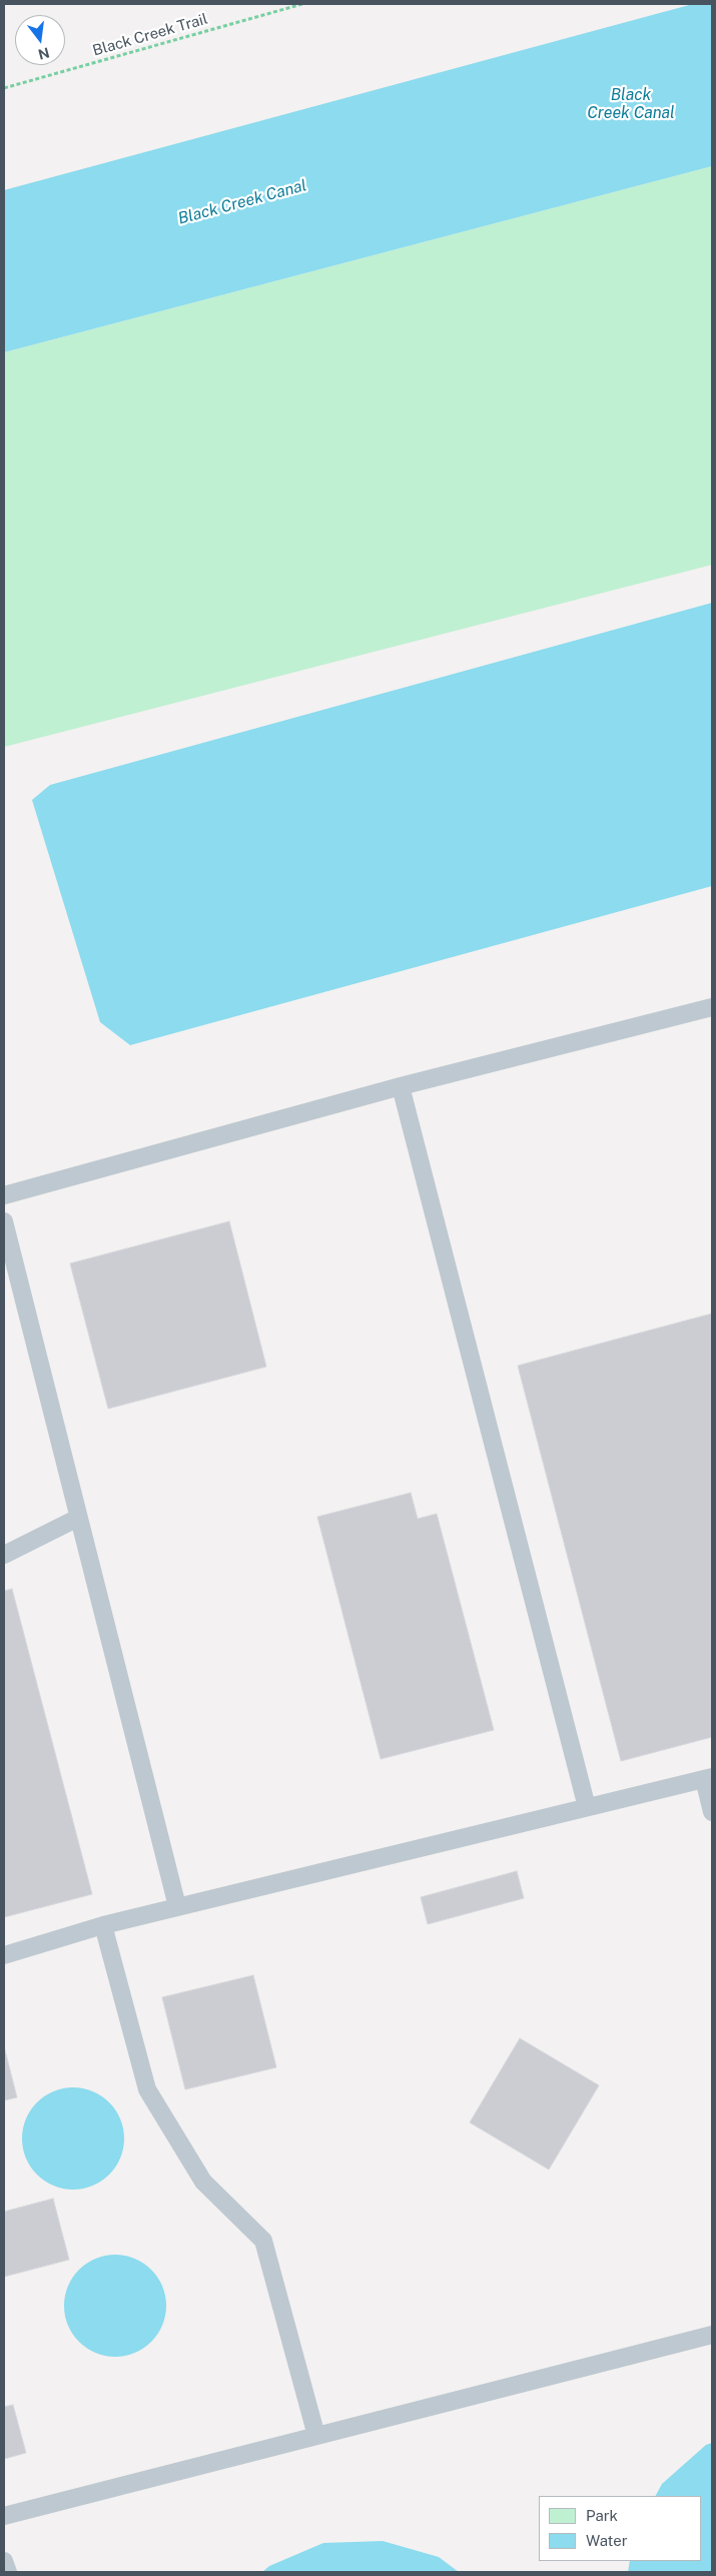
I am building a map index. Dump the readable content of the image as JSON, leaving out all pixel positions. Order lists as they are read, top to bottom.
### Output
{
  "streets": {
    "path": ["Black Creek Trail"]
  },
  "water": ["Black Creek Canal"],
  "legend": ["Park", "Water"],
  "north": "bottom"
}
